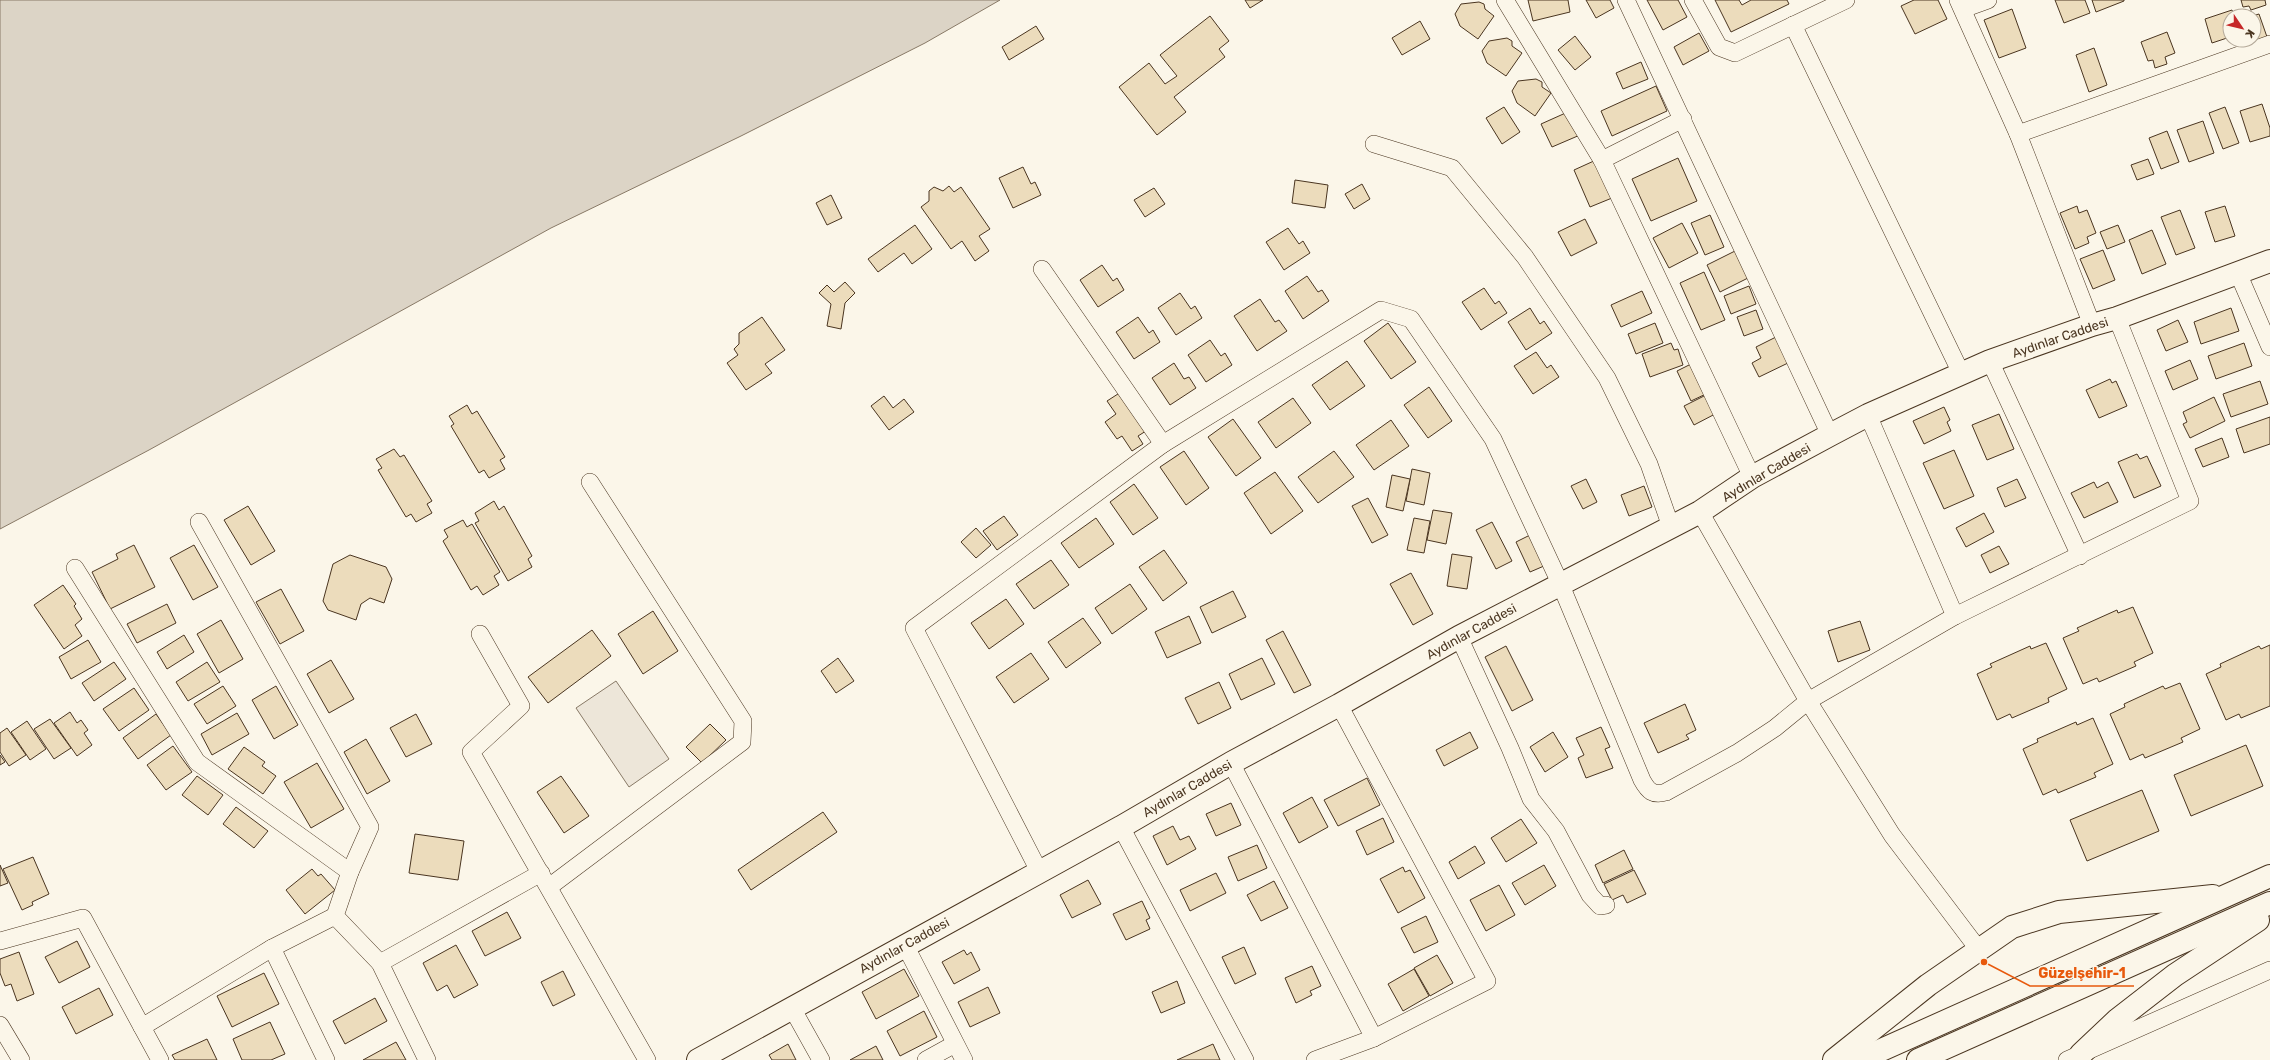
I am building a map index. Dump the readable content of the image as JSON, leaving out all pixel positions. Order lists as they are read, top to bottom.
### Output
{
  "streets": {
    "main road": ["Aydınlar Caddesi"]
  },
  "places": ["Güzelşehir-1"],
  "north": "bottom right"
}
